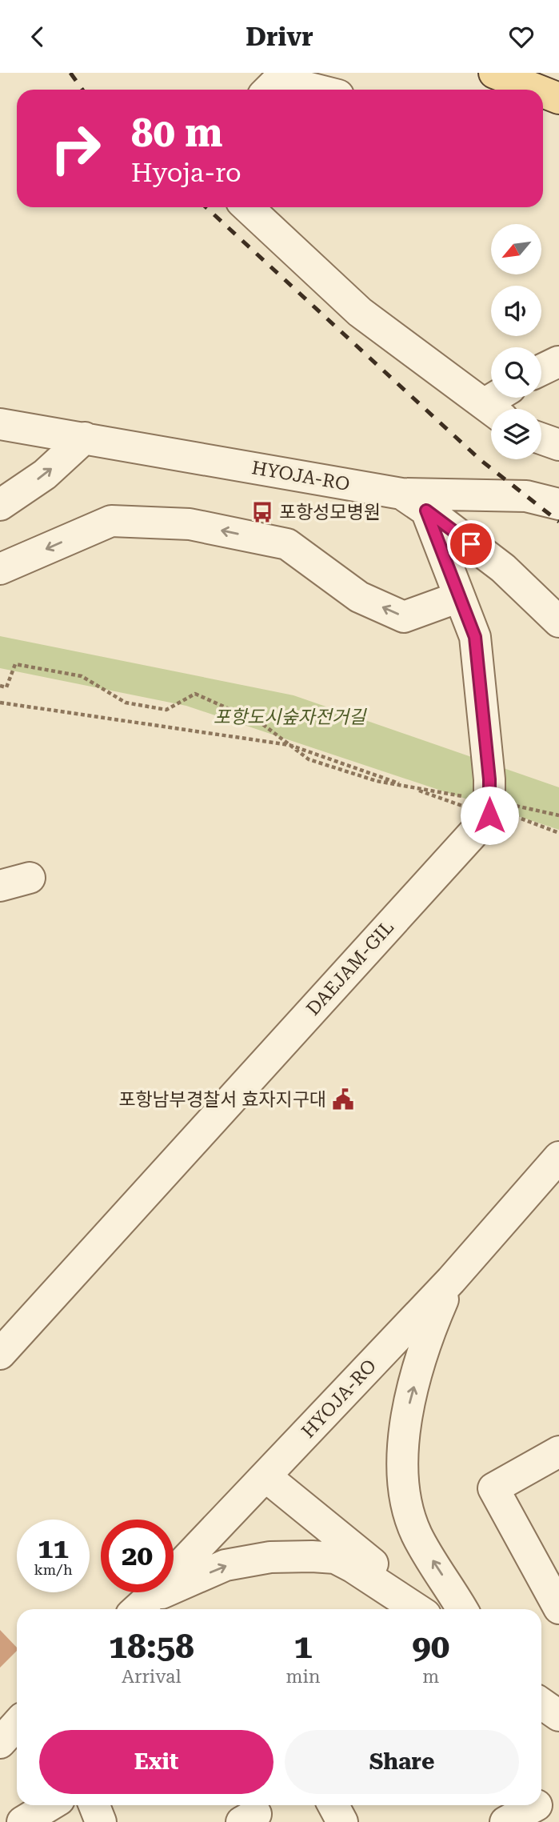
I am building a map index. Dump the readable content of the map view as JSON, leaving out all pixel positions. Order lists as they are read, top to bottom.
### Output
{
  "streets": {
    "street": ["HYOJA-RO", "DAEJAM-GIL"]
  },
  "parks": ["포항도시숲자전거길"],
  "places": {
    "bus stop": ["포항성모병원"],
    "public building": ["포항남부경찰서 효자지구대"]
  },
  "north": "bottom left",
  "page": {
    "header": "Drivr",
    "turn": ["80 m", "Hyoja-ro"],
    "speed": "11 km/h",
    "limit": "20",
    "eta": [
      "18:58",
      "Arrival",
      "1",
      "min",
      "90",
      "m"
    ],
    "buttons": ["Exit", "Share"]
  }
}
